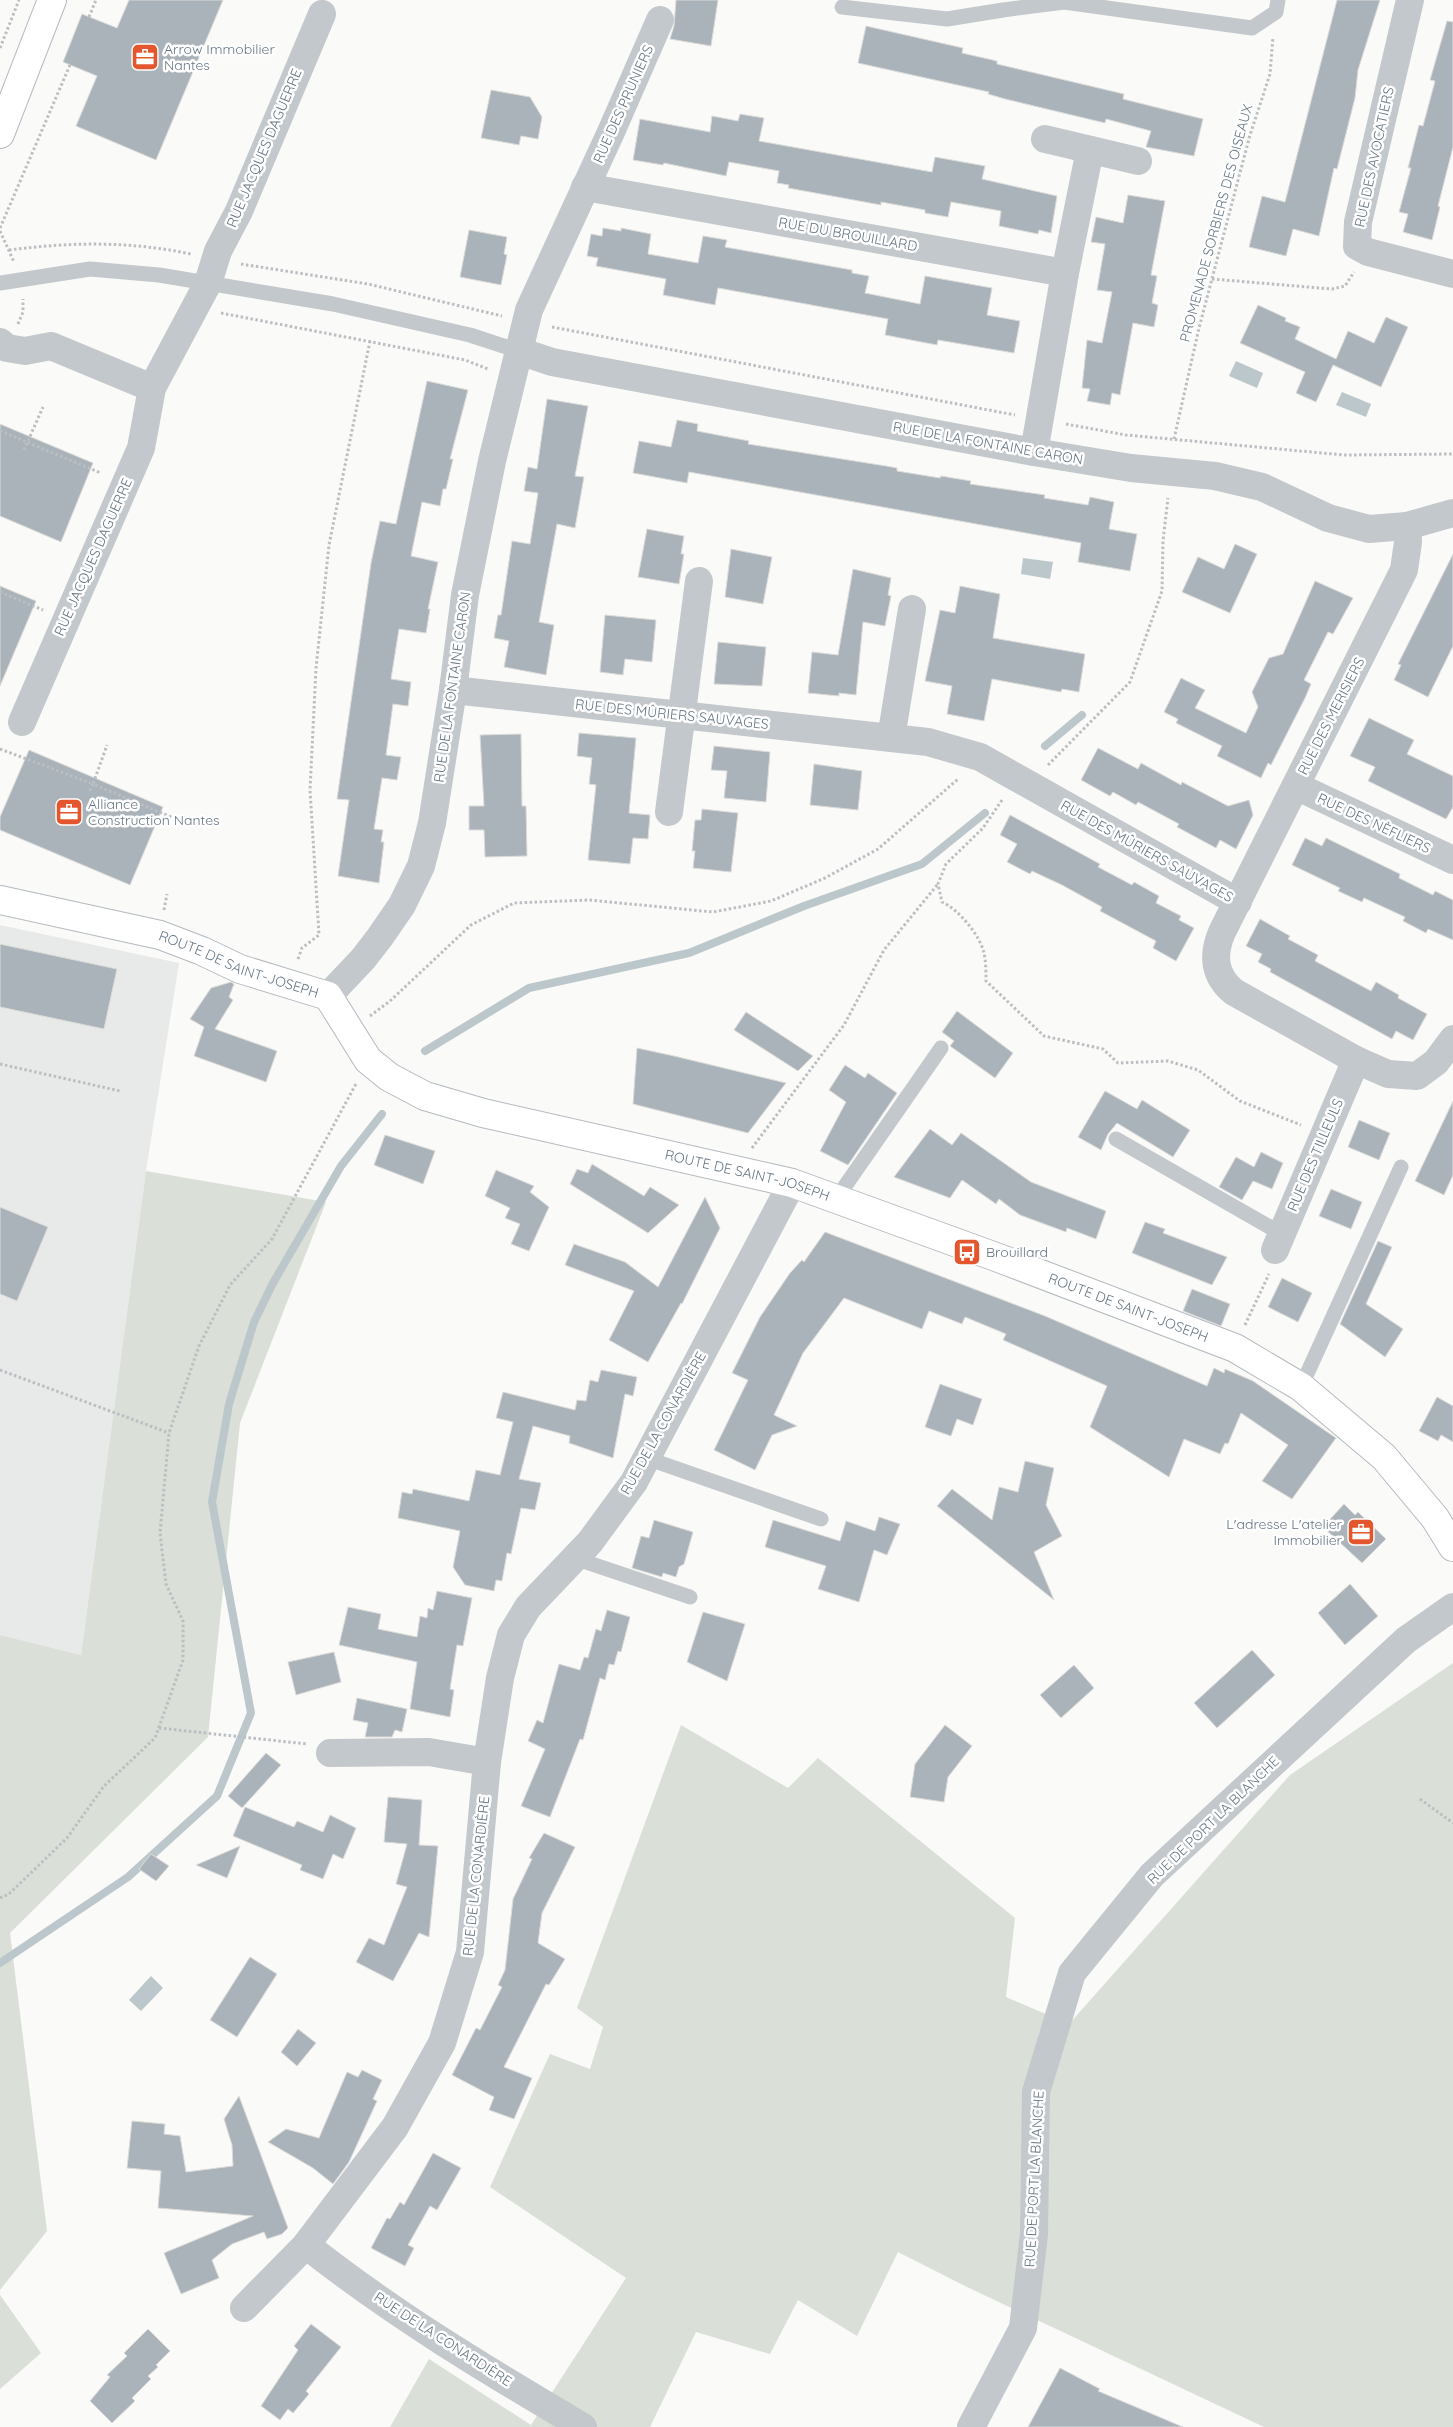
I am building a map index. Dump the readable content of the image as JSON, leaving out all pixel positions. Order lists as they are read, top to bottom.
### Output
{
  "streets": {
    "street": [
      "RUE DES PRUNIERS",
      "RUE JACQUES DAGUERRE",
      "RUE DES AVOCATIERS",
      "RUE DU BROUILLARD",
      "RUE DE LA FONTAINE CARON",
      "RUE DES MÛRIERS SAUVAGES",
      "RUE DES MERISIERS",
      "RUE DES NÈFLIERS",
      "ROUTE DE SAINT-JOSEPH",
      "RUE DES TILLEULS",
      "RUE DE LA CONARDIÈRE",
      "RUE DE PORT LA BLANCHE"
    ],
    "path": ["PROMENADE SORBIERS DES OISEAUX"]
  },
  "crossings": [
    ["RUE DES PRUNIERS", "RUE DU BROUILLARD"],
    ["RUE DE LA FONTAINE CARON", "RUE DES MÛRIERS SAUVAGES"],
    ["RUE DE LA FONTAINE CARON", "RUE DES MERISIERS"],
    ["RUE DE LA FONTAINE CARON", "ROUTE DE SAINT-JOSEPH"],
    ["RUE DES MÛRIERS SAUVAGES", "RUE DES MERISIERS"],
    ["RUE DES MÛRIERS SAUVAGES", "RUE DES TILLEULS"],
    ["RUE DES MERISIERS", "RUE DES NÈFLIERS"],
    ["ROUTE DE SAINT-JOSEPH", "RUE DE LA CONARDIÈRE"]
  ],
  "places": {
    "office": ["Arrow Immobilier Nantes", "Alliance Construction Nantes", "L'adresse L'atelier Immobilier"],
    "bus stop": ["Brouillard"]
  }
}
